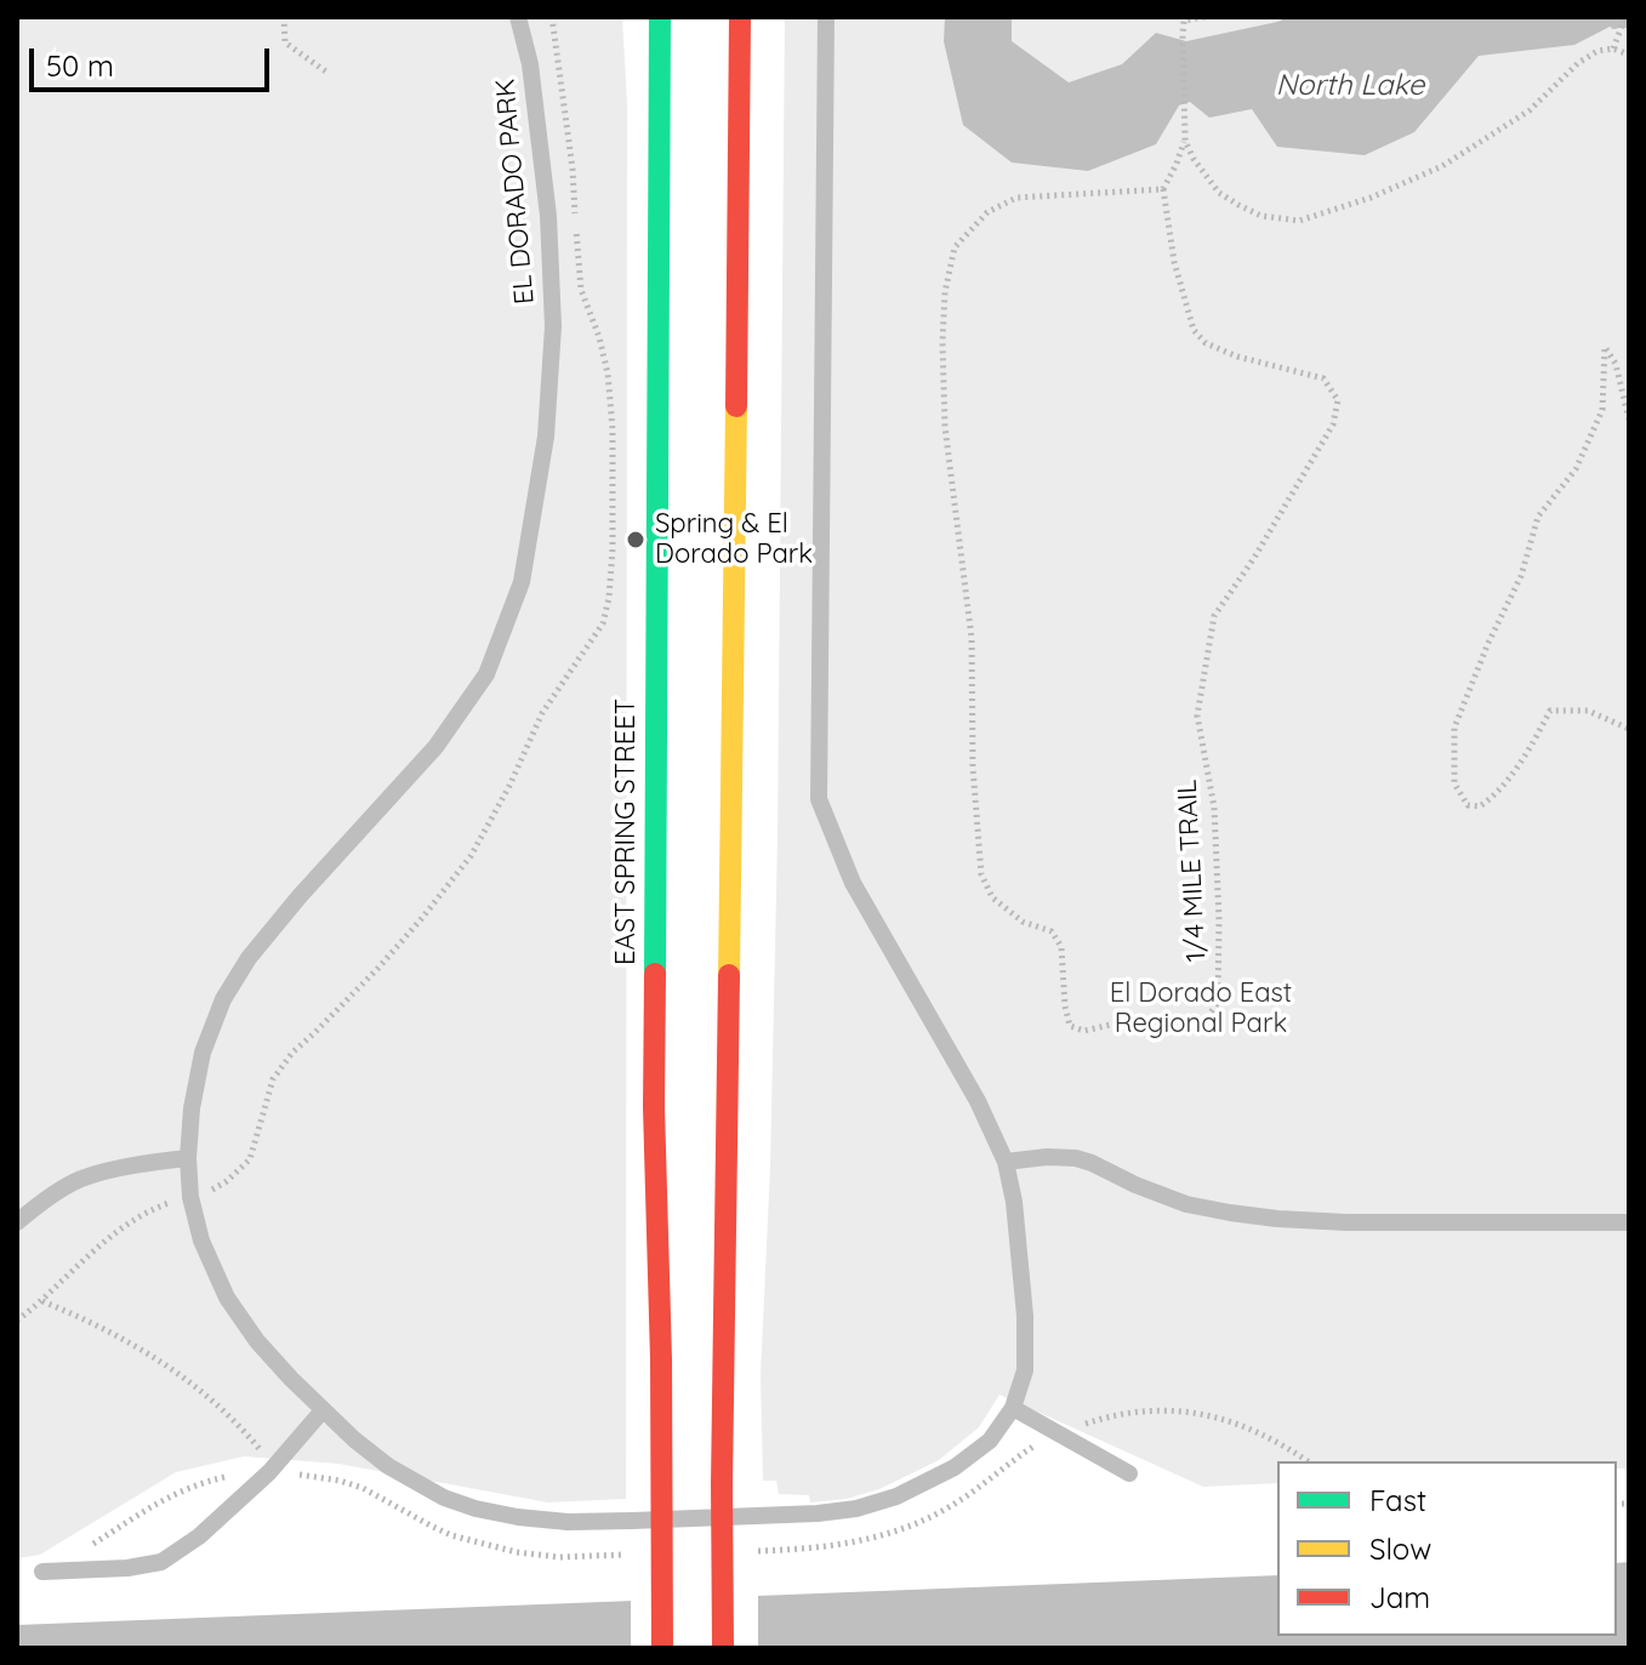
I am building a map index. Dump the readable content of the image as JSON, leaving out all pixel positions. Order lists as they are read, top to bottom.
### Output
{
  "streets": {
    "main road": ["EAST SPRING STREET"],
    "lane": ["EL DORADO PARK"],
    "path": ["1/4 MILE TRAIL"]
  },
  "water": ["North Lake"],
  "parks": ["El Dorado East Regional Park"],
  "places": ["Spring & El Dorado Park"],
  "legend": ["Fast", "Slow", "Jam"],
  "scale_bar": "50 m"
}
